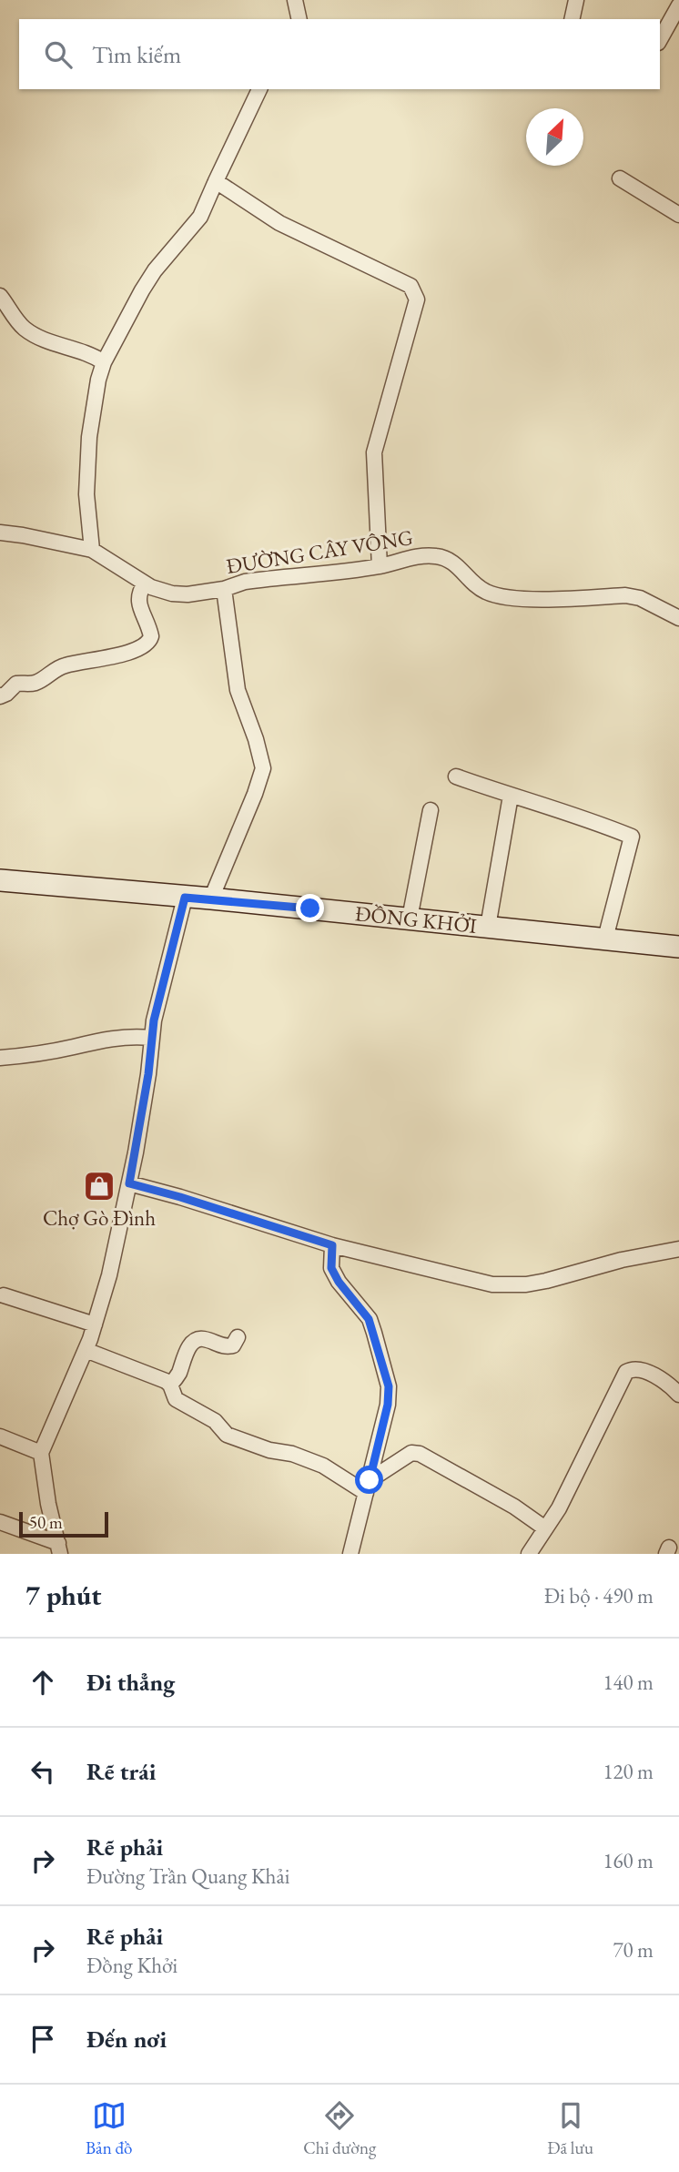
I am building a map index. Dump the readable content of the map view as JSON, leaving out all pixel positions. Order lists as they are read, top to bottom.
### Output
{
  "streets": {
    "main road": ["ĐỒNG KHỞI"],
    "street": ["ĐƯỜNG CÂY VÔNG"]
  },
  "places": {
    "shop": ["Chợ Gò Đình"]
  },
  "scale_bar": "50 m",
  "north": "top right",
  "page": {
    "search": "Tìm kiếm",
    "scale": "50 m",
    "heading": ["7 phút", "Đi bộ · 490 m"],
    "list": [
      ["Đi thẳng", "140 m"],
      ["Rẽ trái", "120 m"],
      ["Rẽ phải", "Đường Trần Quang Khải", "160 m"],
      ["Rẽ phải", "Đồng Khởi", "70 m"],
      "Đến nơi"
    ],
    "nav": ["Bản đồ", "Chỉ đường", "Đã lưu"]
  }
}
